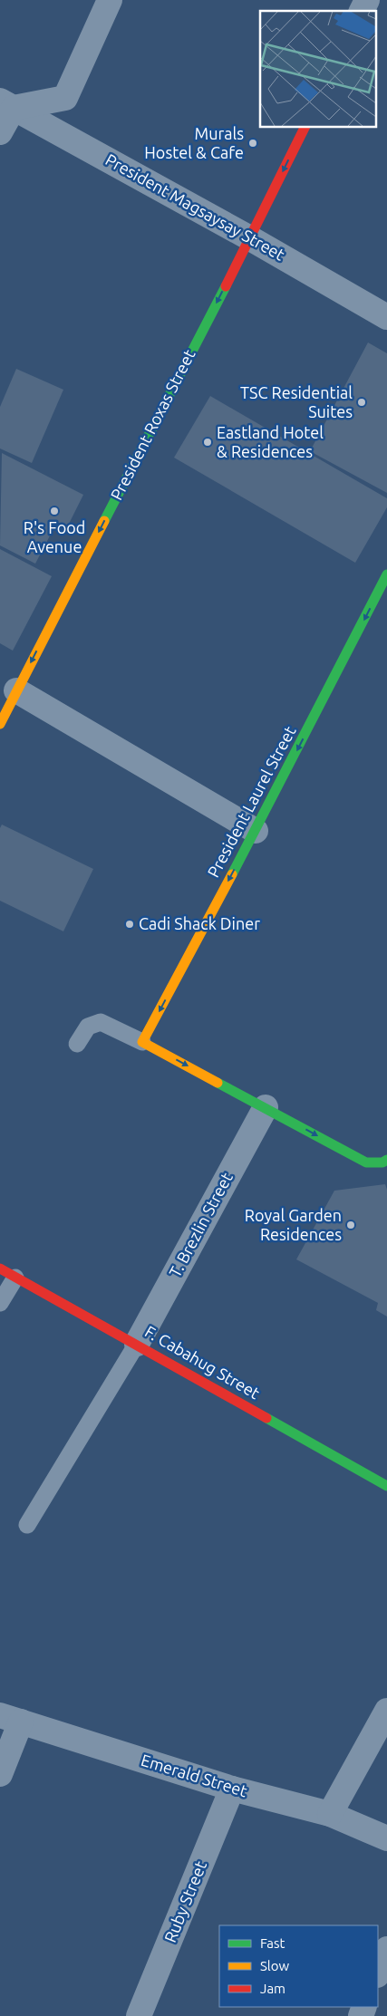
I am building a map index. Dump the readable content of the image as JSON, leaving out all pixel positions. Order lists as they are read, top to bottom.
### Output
{
  "streets": {
    "street": [
      "President Magsaysay Street",
      "President Roxas Street",
      "President Laurel Street",
      "T. Brezlin Street",
      "F. Cabahug Street",
      "Emerald Street",
      "Ruby Street"
    ]
  },
  "crossings": [
    ["President Magsaysay Street", "President Roxas Street"],
    ["T. Brezlin Street", "F. Cabahug Street"],
    ["Emerald Street", "Ruby Street"]
  ],
  "one_way": ["President Roxas Street", "President Laurel Street"],
  "places": [
    "Murals Hostel & Cafe",
    "TSC Residential Suites",
    "Eastland Hotel & Residences",
    "R's Food Avenue",
    "Cadi Shack Diner",
    "Royal Garden Residences"
  ],
  "legend": ["Fast", "Slow", "Jam"]
}
